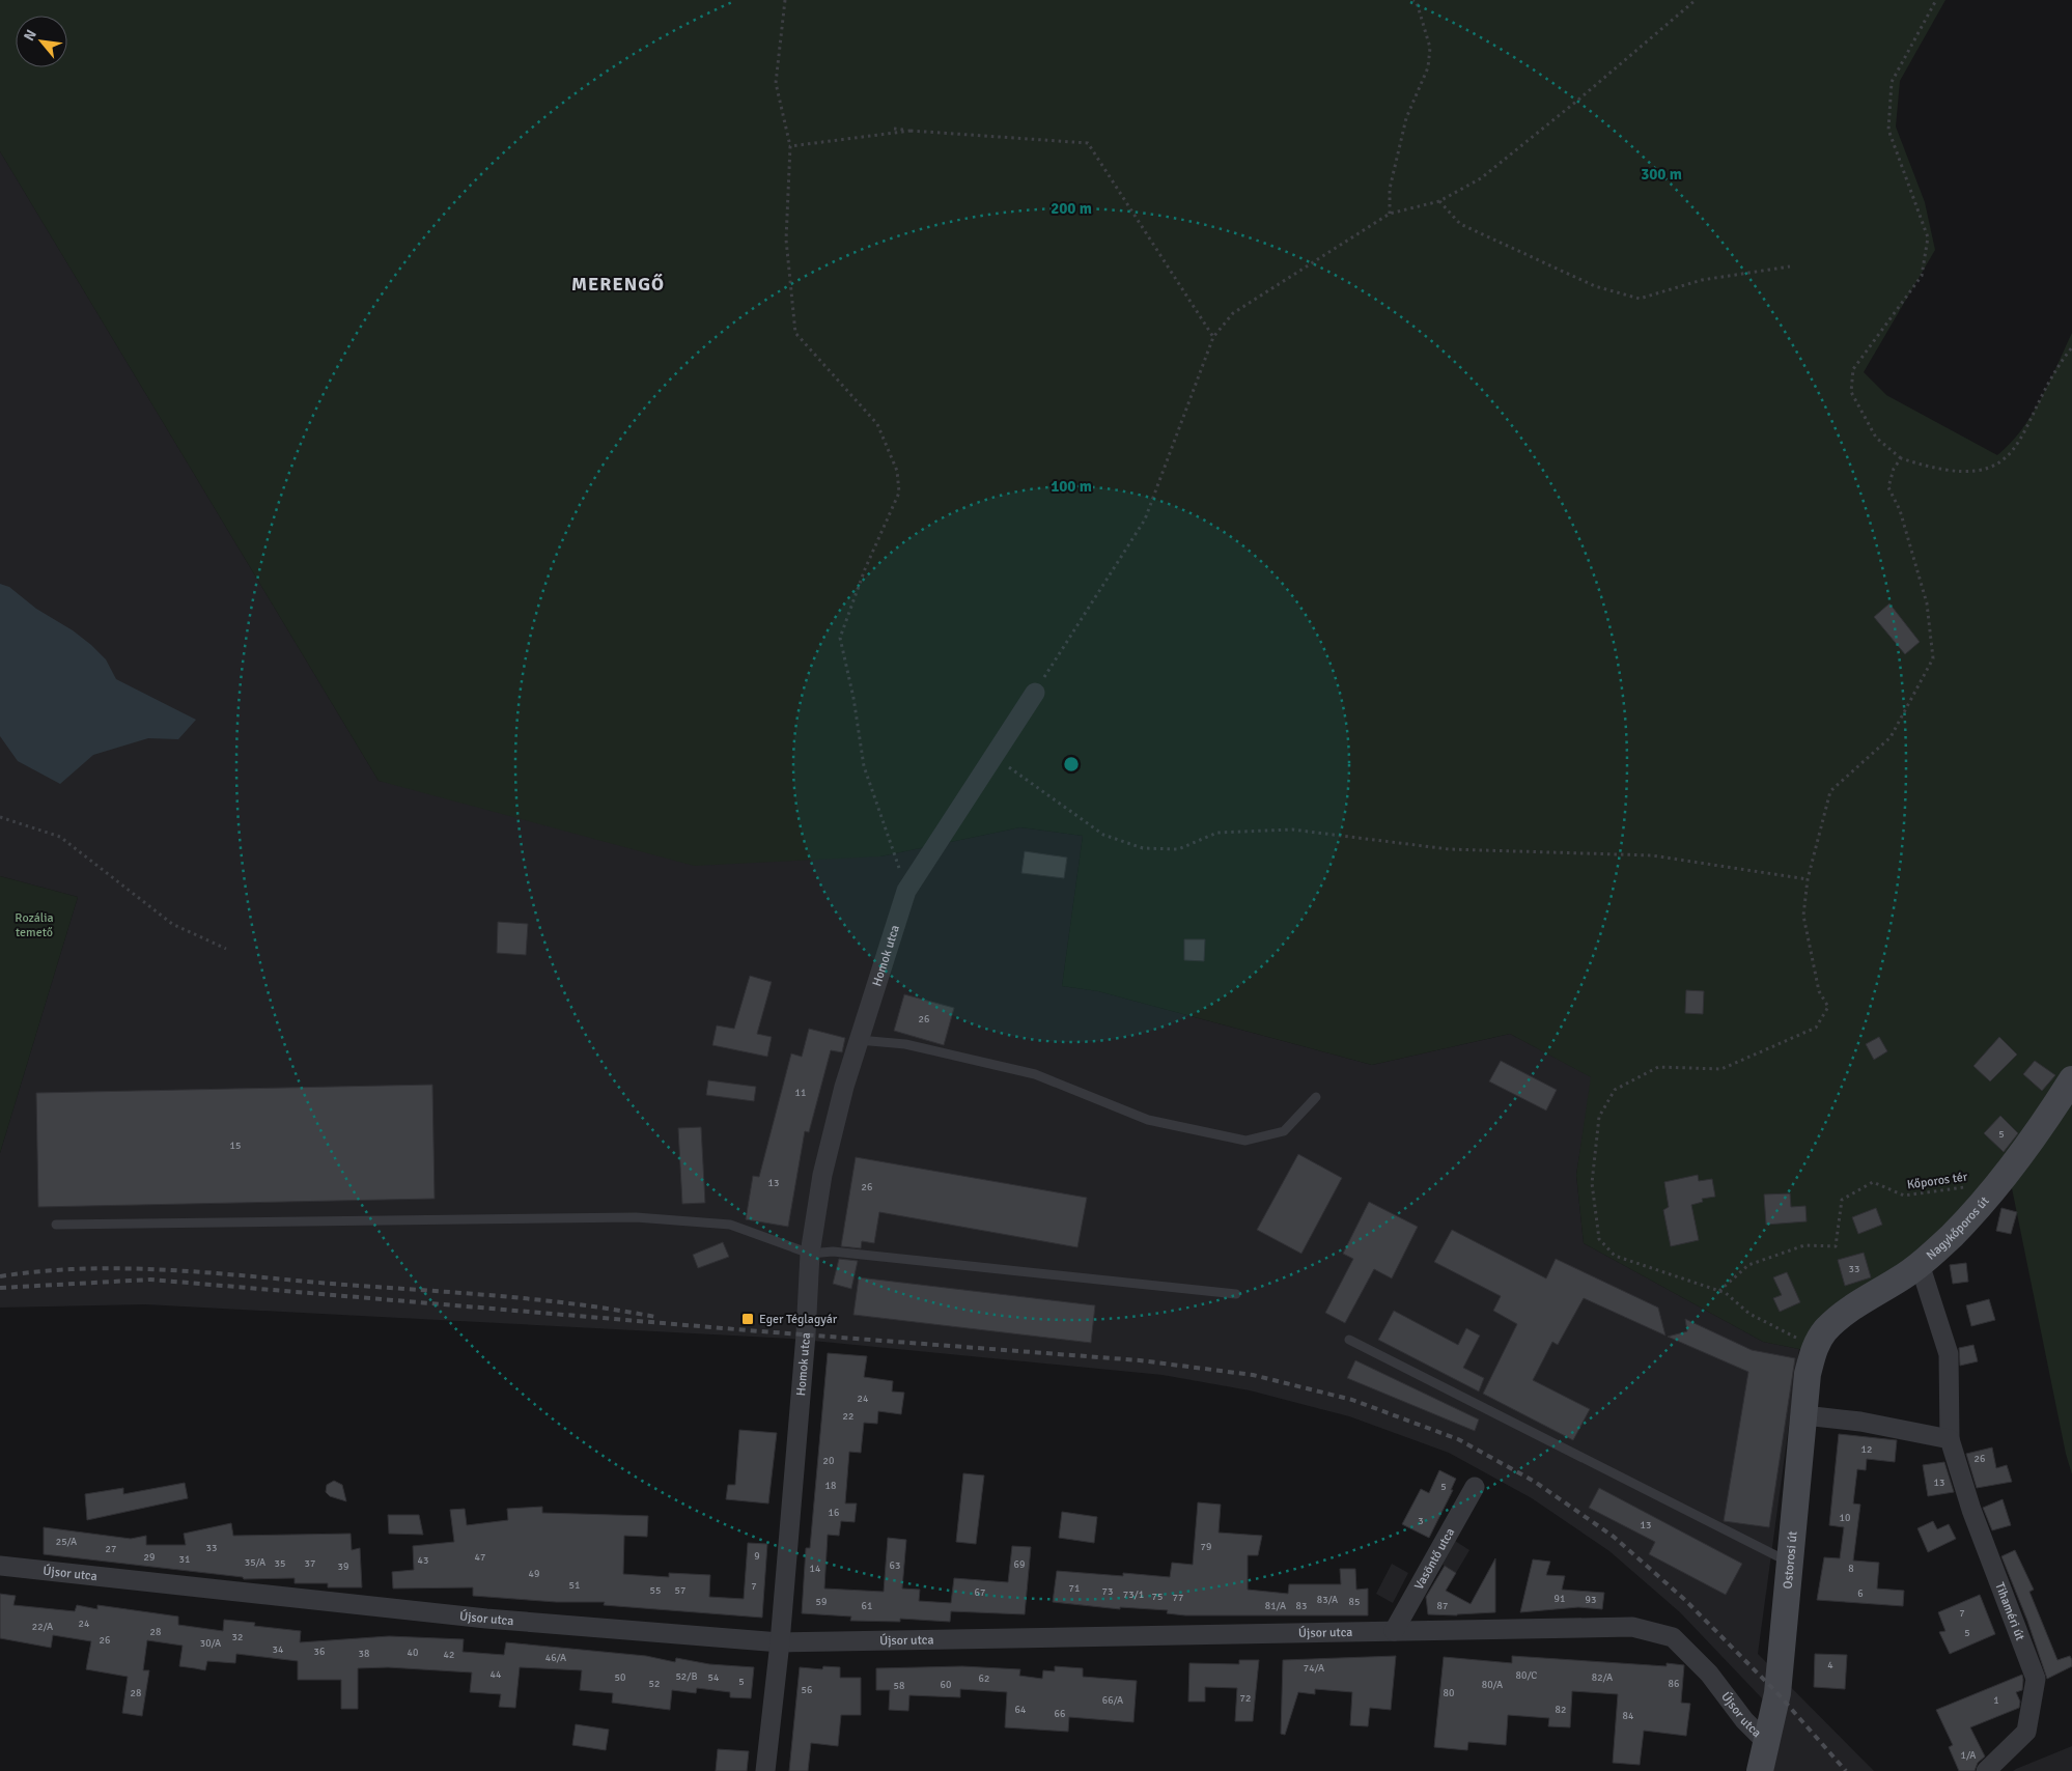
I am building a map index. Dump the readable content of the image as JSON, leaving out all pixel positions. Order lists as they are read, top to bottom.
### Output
{
  "streets": {
    "main road": ["Nagykőporos út", "Ostorosi út"],
    "street": [
      "Homok utca",
      "Vasöntő utca",
      "Újsor utca",
      "Tihaméri út"
    ],
    "path": ["Kőporos tér"]
  },
  "crossings": [
    ["Homok utca", "Újsor utca"],
    ["Kőporos tér", "Nagykőporos út"],
    ["Nagykőporos út", "Ostorosi út"],
    ["Nagykőporos út", "Tihaméri út"],
    ["Vasöntő utca", "Újsor utca"],
    ["Ostorosi út", "Újsor utca"]
  ],
  "districts": ["MERENGŐ"],
  "parks": ["Rozália temető"],
  "places": {
    "transit": ["Eger Téglagyár"]
  },
  "house_numbers": [
    "26",
    "11",
    "5",
    "15",
    "13",
    "26",
    "33",
    "24",
    "22",
    "12",
    "26",
    "20",
    "13",
    "18",
    "5",
    "16",
    "10",
    "3",
    "13",
    "25/A",
    "79",
    "33",
    "27",
    "9",
    "29",
    "47",
    "31",
    "43",
    "35/A",
    "35",
    "37",
    "69",
    "63",
    "39",
    "14",
    "8",
    "49",
    "51",
    "7",
    "71",
    "55",
    "57",
    "73",
    "67",
    "6",
    "73/1",
    "75",
    "77",
    "91",
    "83/A",
    "93",
    "59",
    "85",
    "61",
    "81/A",
    "83",
    "87",
    "7",
    "24",
    "22/A",
    "28",
    "5",
    "32",
    "26",
    "30/A",
    "34",
    "36",
    "40",
    "38",
    "42",
    "46/A",
    "4",
    "74/A",
    "44",
    "80/C",
    "52/B",
    "50",
    "54",
    "82/A",
    "62",
    "5",
    "52",
    "86",
    "60",
    "80/A",
    "58",
    "56",
    "28",
    "80",
    "72",
    "66/A",
    "1",
    "64",
    "82",
    "66",
    "84",
    "1/A"
  ],
  "north": "top left",
  "rings": ["300 m", "200 m", "100 m"]
}
